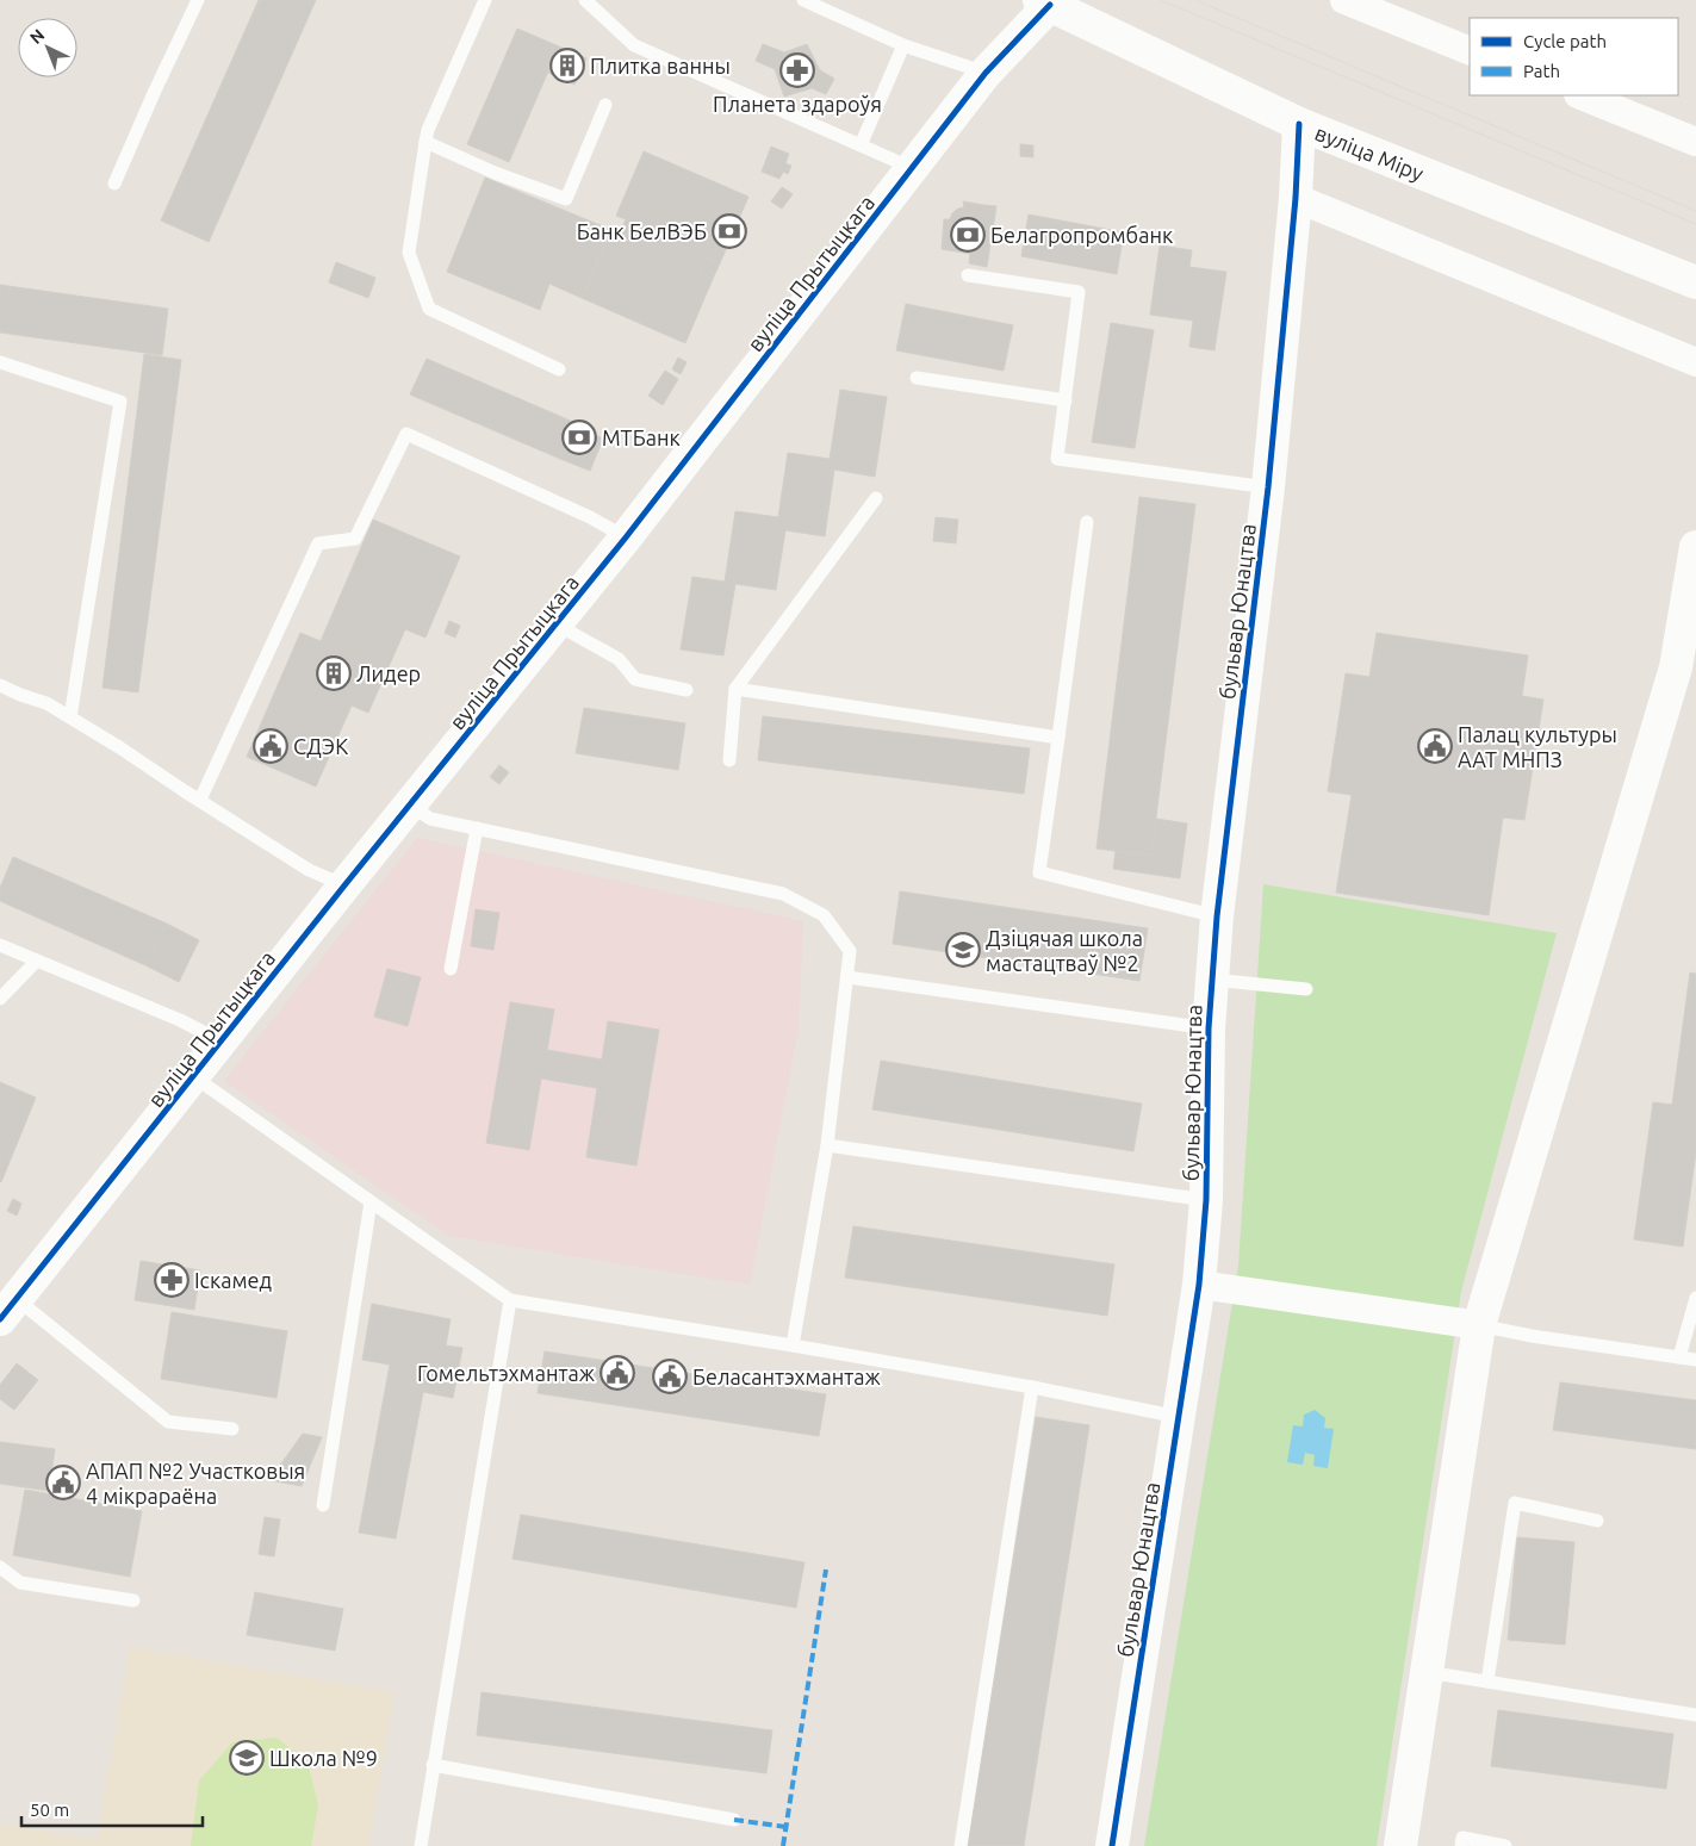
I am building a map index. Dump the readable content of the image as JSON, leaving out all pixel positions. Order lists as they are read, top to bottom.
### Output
{
  "streets": {
    "street": ["вуліца Міру", "вуліца Прытыцкага", "бульвар Юнацтва"]
  },
  "crossings": [
    ["вуліца Міру", "вуліца Прытыцкага"],
    ["вуліца Міру", "бульвар Юнацтва"]
  ],
  "places": {
    "building": ["Плитка ванны", "Лидер"],
    "pharmacy": ["Планета здароўя", "Іскамед"],
    "bank": ["Банк БелВЭБ", "Белагропромбанк", "МТБанк"],
    "public building": [
      "СДЭК",
      "Палац культуры ААТ МНПЗ",
      "Гомельтэхмантаж",
      "Беласантэхмантаж",
      "АПАП №2 Участковыя 4 мікрараёна"
    ],
    "school or university": ["Дзіцячая школа мастацтваў №2", "Школа №9"]
  },
  "legend": ["Cycle path", "Path"],
  "scale_bar": "50 m",
  "north": "top left"
}
